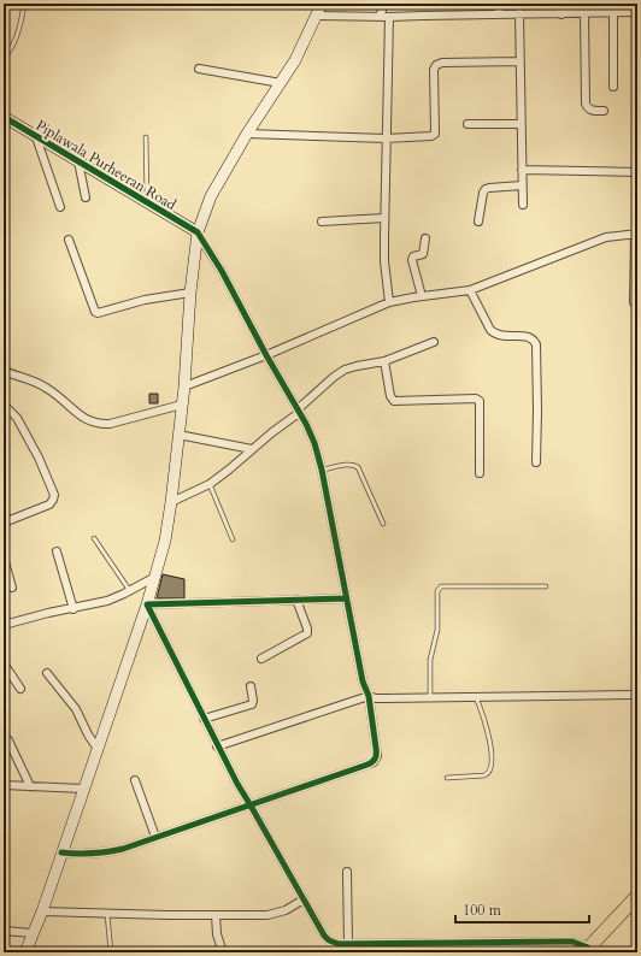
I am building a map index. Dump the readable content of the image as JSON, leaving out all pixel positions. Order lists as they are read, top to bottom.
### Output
{
  "streets": {
    "main road": ["Piplawala Purheeran Road"]
  },
  "scale_bar": "100 m"
}
